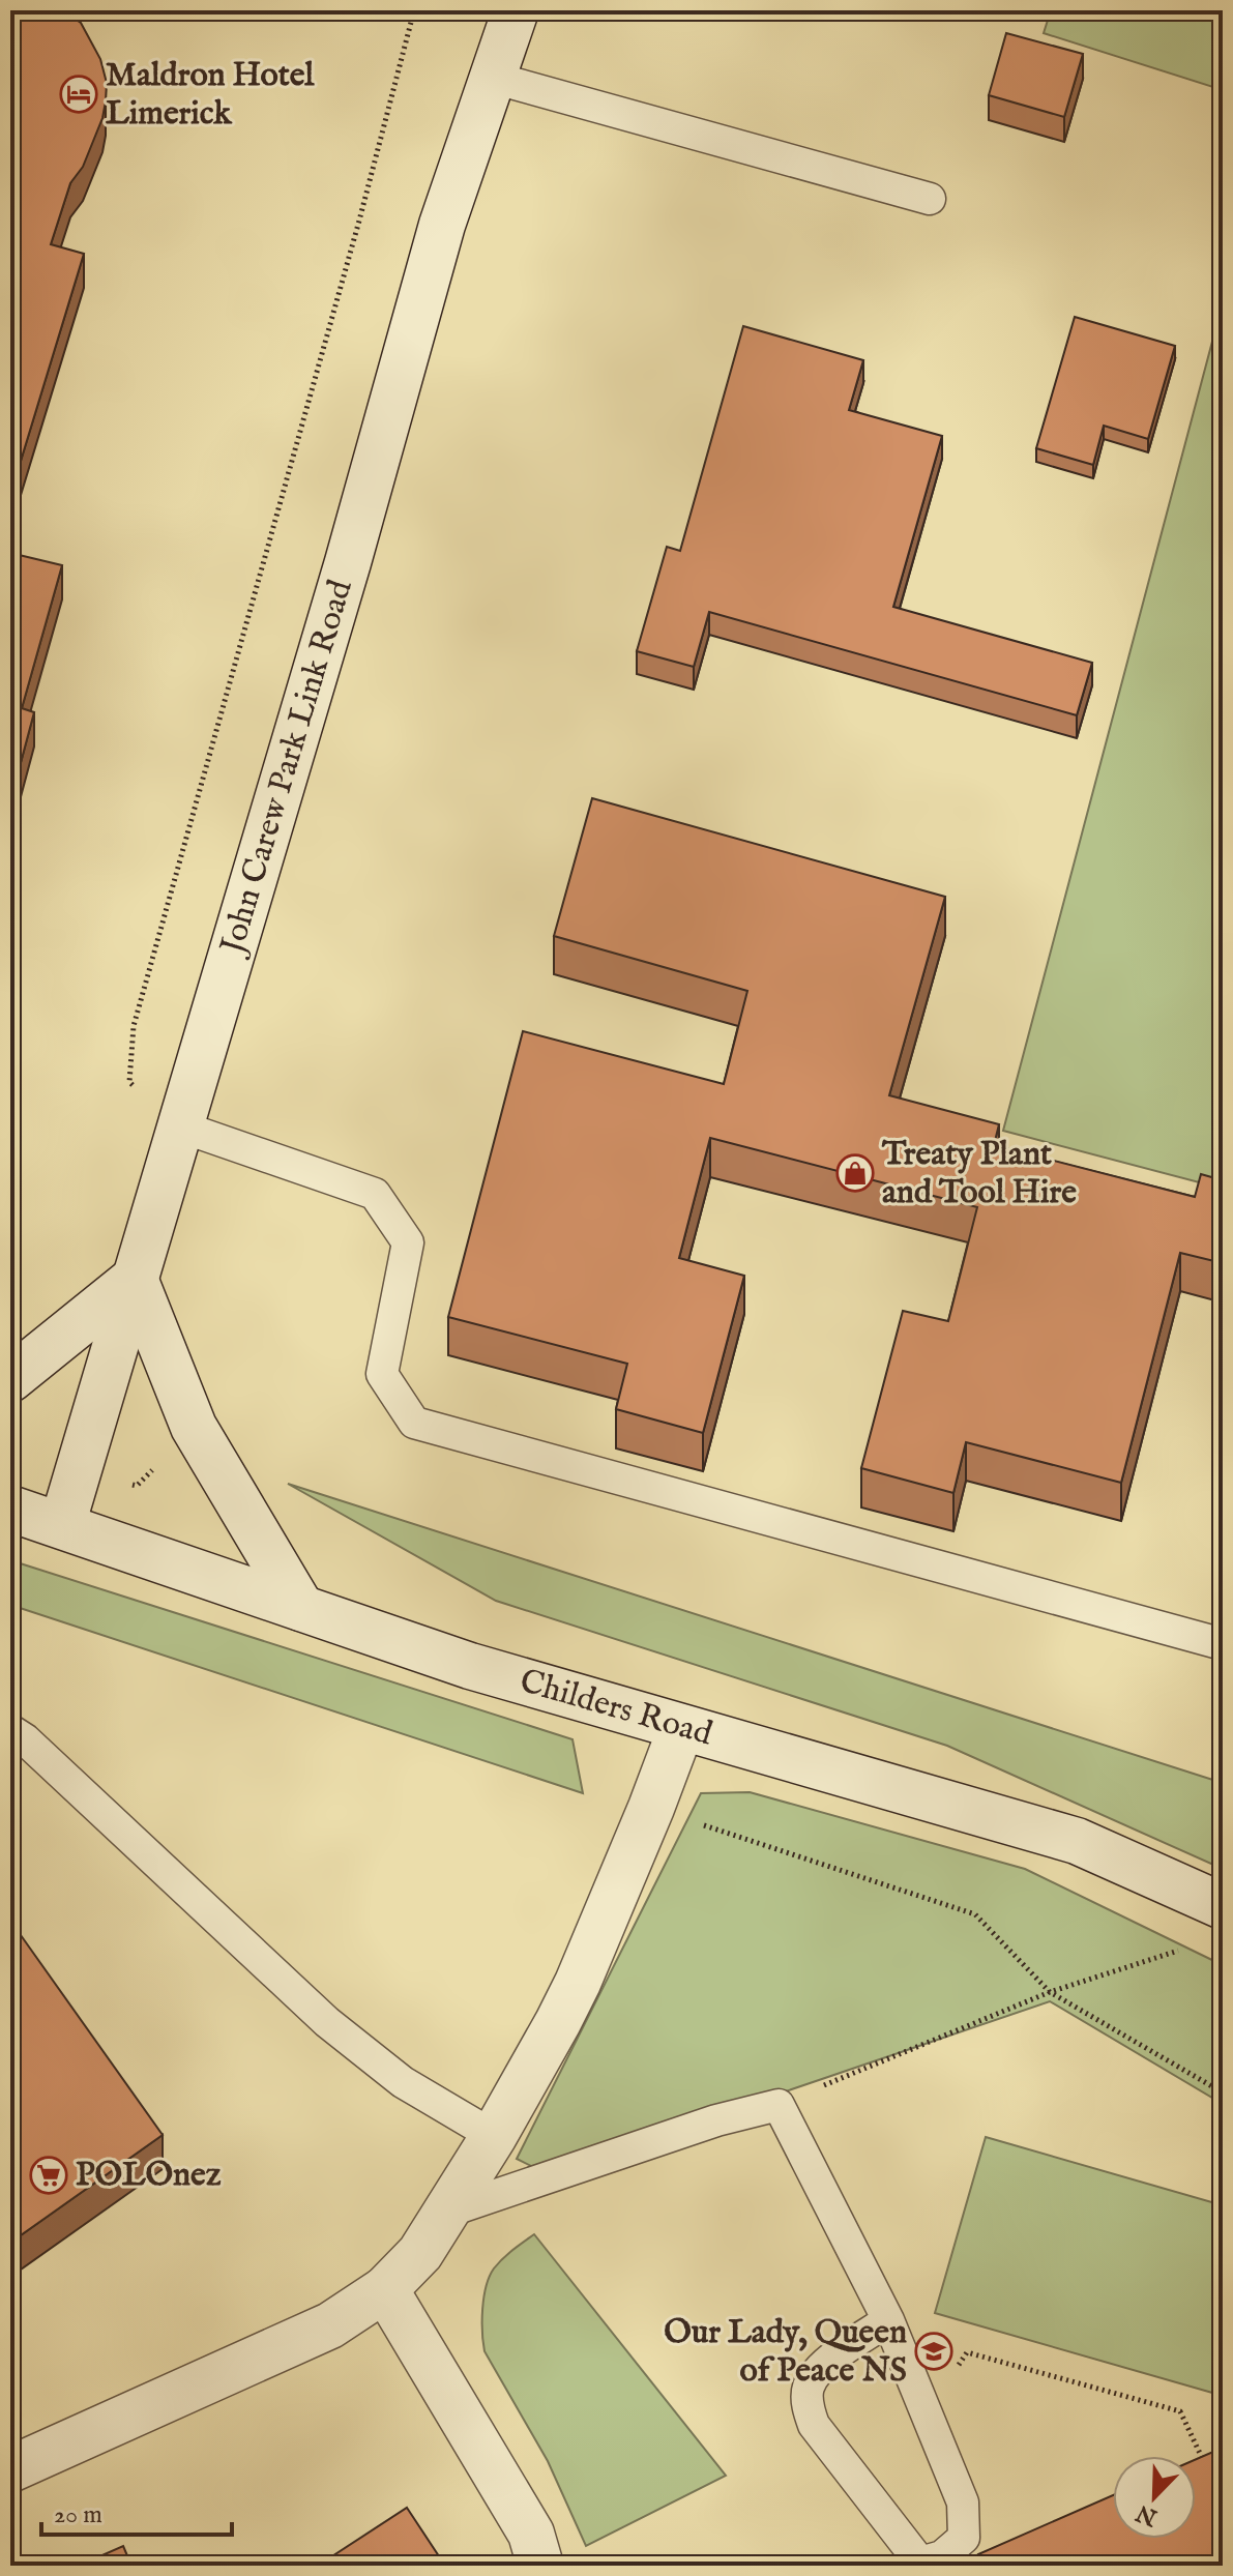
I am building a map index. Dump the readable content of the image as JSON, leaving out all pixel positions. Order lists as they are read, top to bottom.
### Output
{
  "streets": {
    "main road": ["John Carew Park Link Road", "Childers Road"]
  },
  "crossings": [
    ["John Carew Park Link Road", "Childers Road"]
  ],
  "places": {
    "hotel": ["Maldron Hotel Limerick"],
    "shop": ["Treaty Plant and Tool Hire"],
    "supermarket": ["POLOnez"],
    "school or university": ["Our Lady, Queen of Peace NS"]
  },
  "scale_bar": "20 m",
  "north": "bottom left"
}
